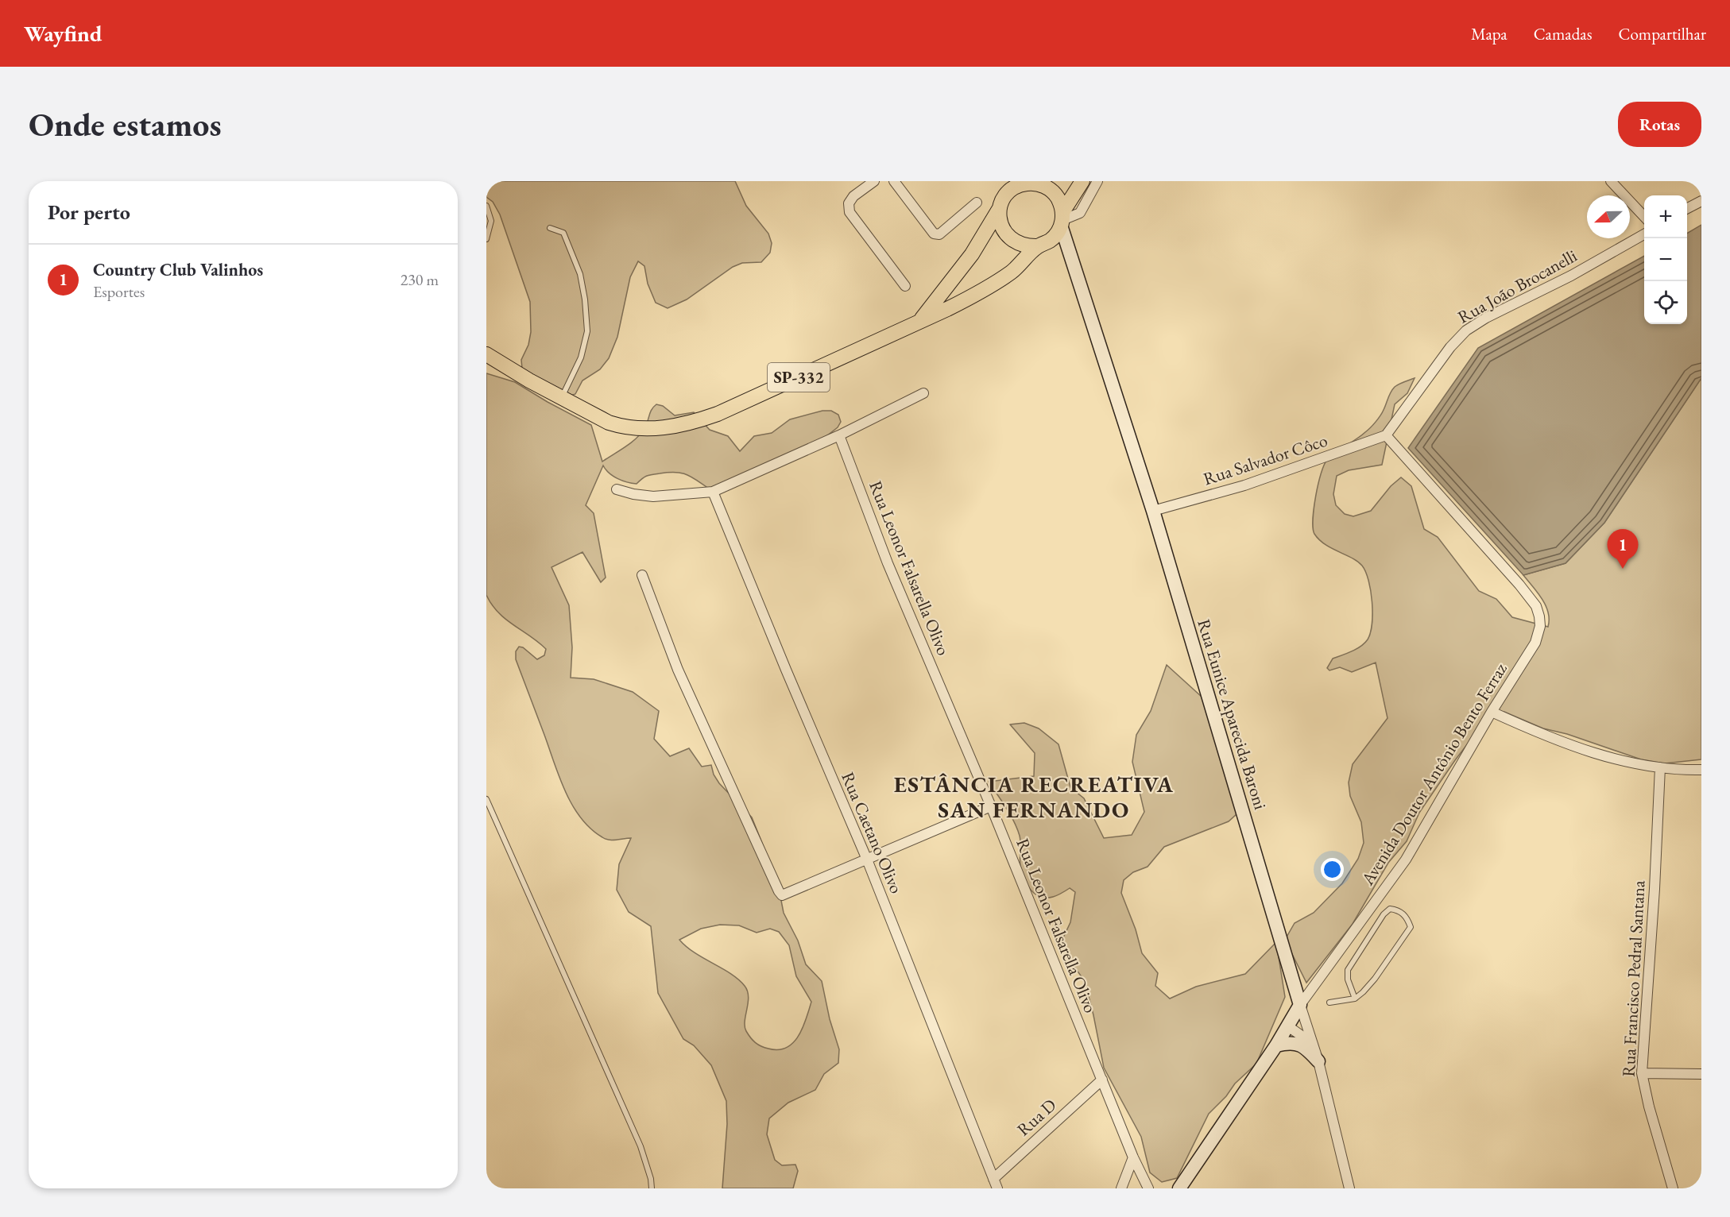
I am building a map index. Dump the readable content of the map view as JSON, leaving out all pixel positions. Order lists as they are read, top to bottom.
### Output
{
  "streets": {
    "main road": ["SP-332", "Rua Eunice Aparecida Baroni", "Avenida Doutor Antônio Bento Ferraz"],
    "street": [
      "Rua João Brocanelli",
      "Rua Salvador Côco",
      "Rua Leonor Falsarella Olivo",
      "Rua Caetano Olivo",
      "Rua Francisco Pedral Santana",
      "Rua D"
    ]
  },
  "crossings": [
    ["Rua João Brocanelli", "Rua Salvador Côco"],
    ["Rua João Brocanelli", "Avenida Doutor Antônio Bento Ferraz"],
    ["SP-332", "Rua Eunice Aparecida Baroni"],
    ["Rua Salvador Côco", "Rua Eunice Aparecida Baroni"],
    ["Rua Salvador Côco", "Avenida Doutor Antônio Bento Ferraz"],
    ["Rua Leonor Falsarella Olivo", "Rua D"],
    ["Rua Eunice Aparecida Baroni", "Avenida Doutor Antônio Bento Ferraz"],
    ["Rua Caetano Olivo", "Rua D"]
  ],
  "districts": ["ESTÂNCIA RECREATIVA SAN FERNANDO"],
  "north": "left",
  "page": {
    "header": "Wayfind",
    "nav": ["Mapa", "Camadas", "Compartilhar"],
    "buttons": "Rotas",
    "title": "Onde estamos",
    "heading": "Por perto",
    "map_buttons": ["+", "−"],
    "list": [
      {
        "mark": "1",
        "name": "Country Club Valinhos",
        "note": "Esportes",
        "value": "230 m"
      }
    ],
    "pins": "1"
  }
}
